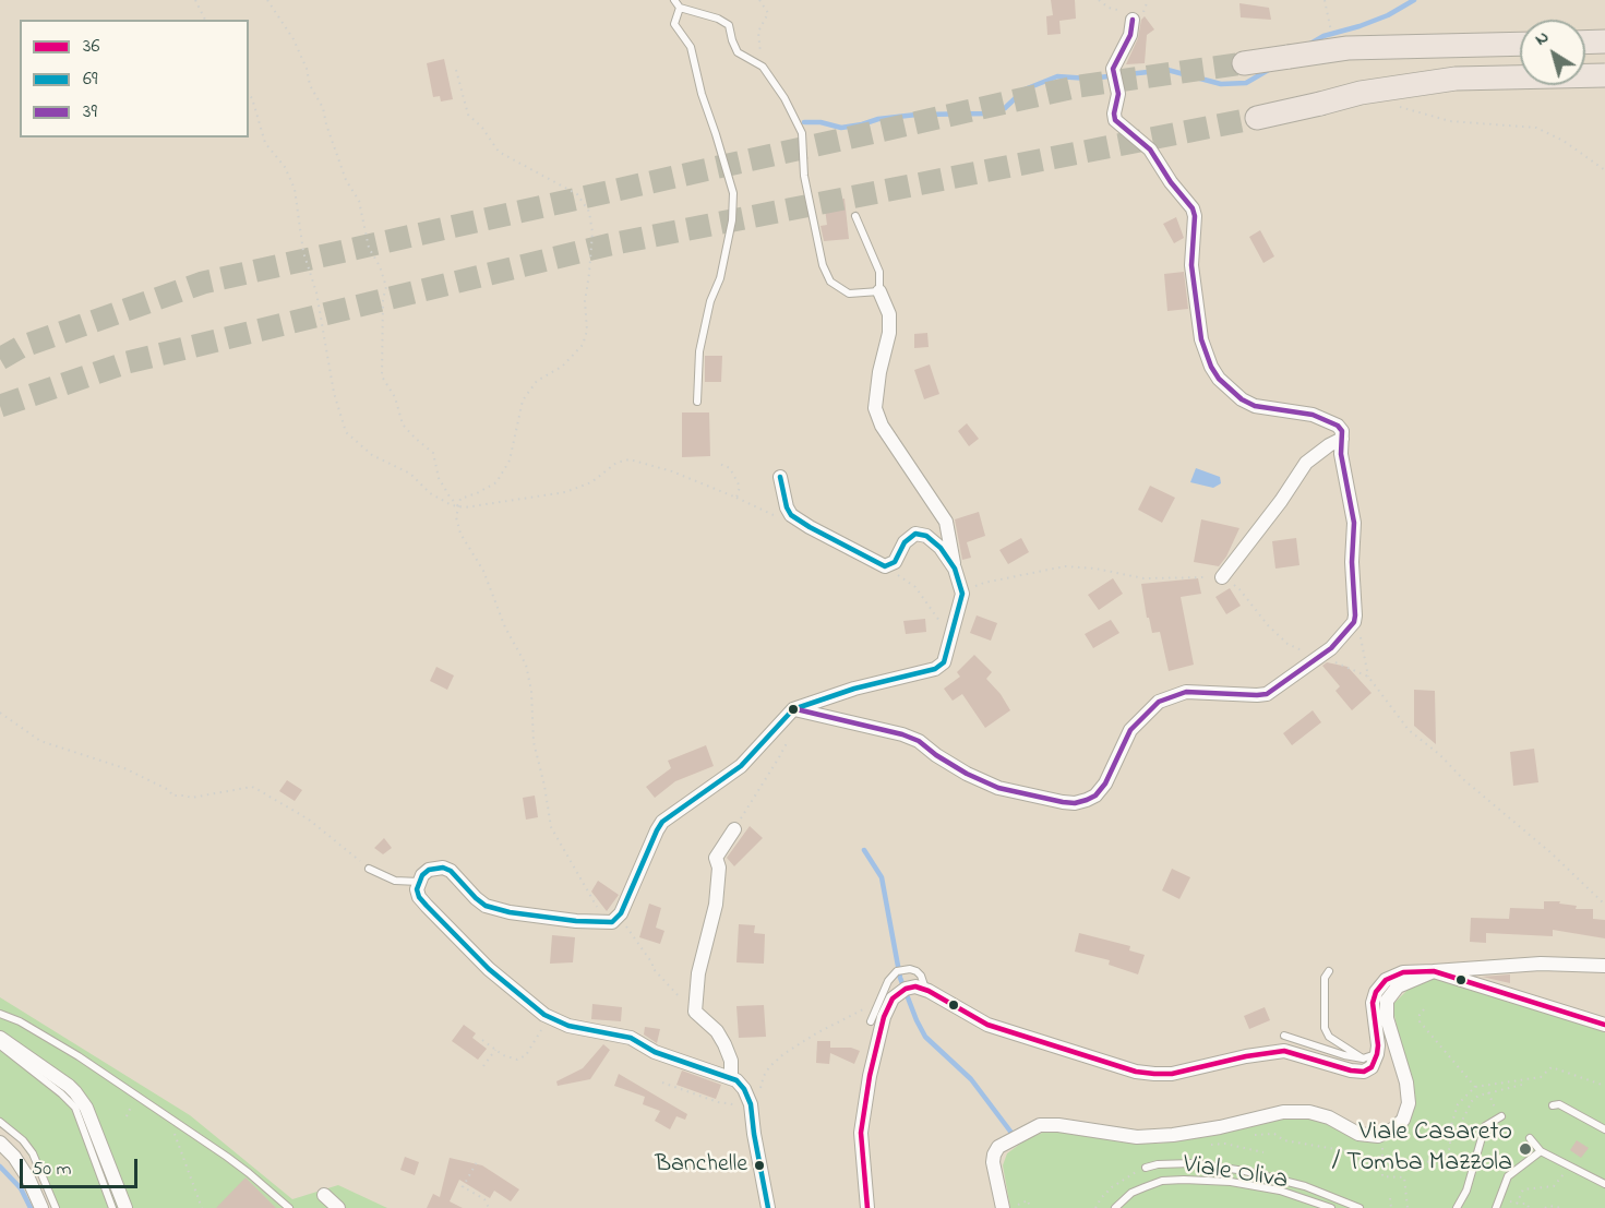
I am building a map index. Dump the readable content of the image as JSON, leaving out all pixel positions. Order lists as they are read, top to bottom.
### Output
{
  "streets": {
    "lane": ["Viale Oliva"]
  },
  "places": ["Viale Casareto / Tomba Mazzola", "Banchelle"],
  "lines": ["transit line 39", "transit line 69", "transit line 36"],
  "legend": ["36", "69", "39"],
  "scale_bar": "50 m",
  "north": "top left"
}
